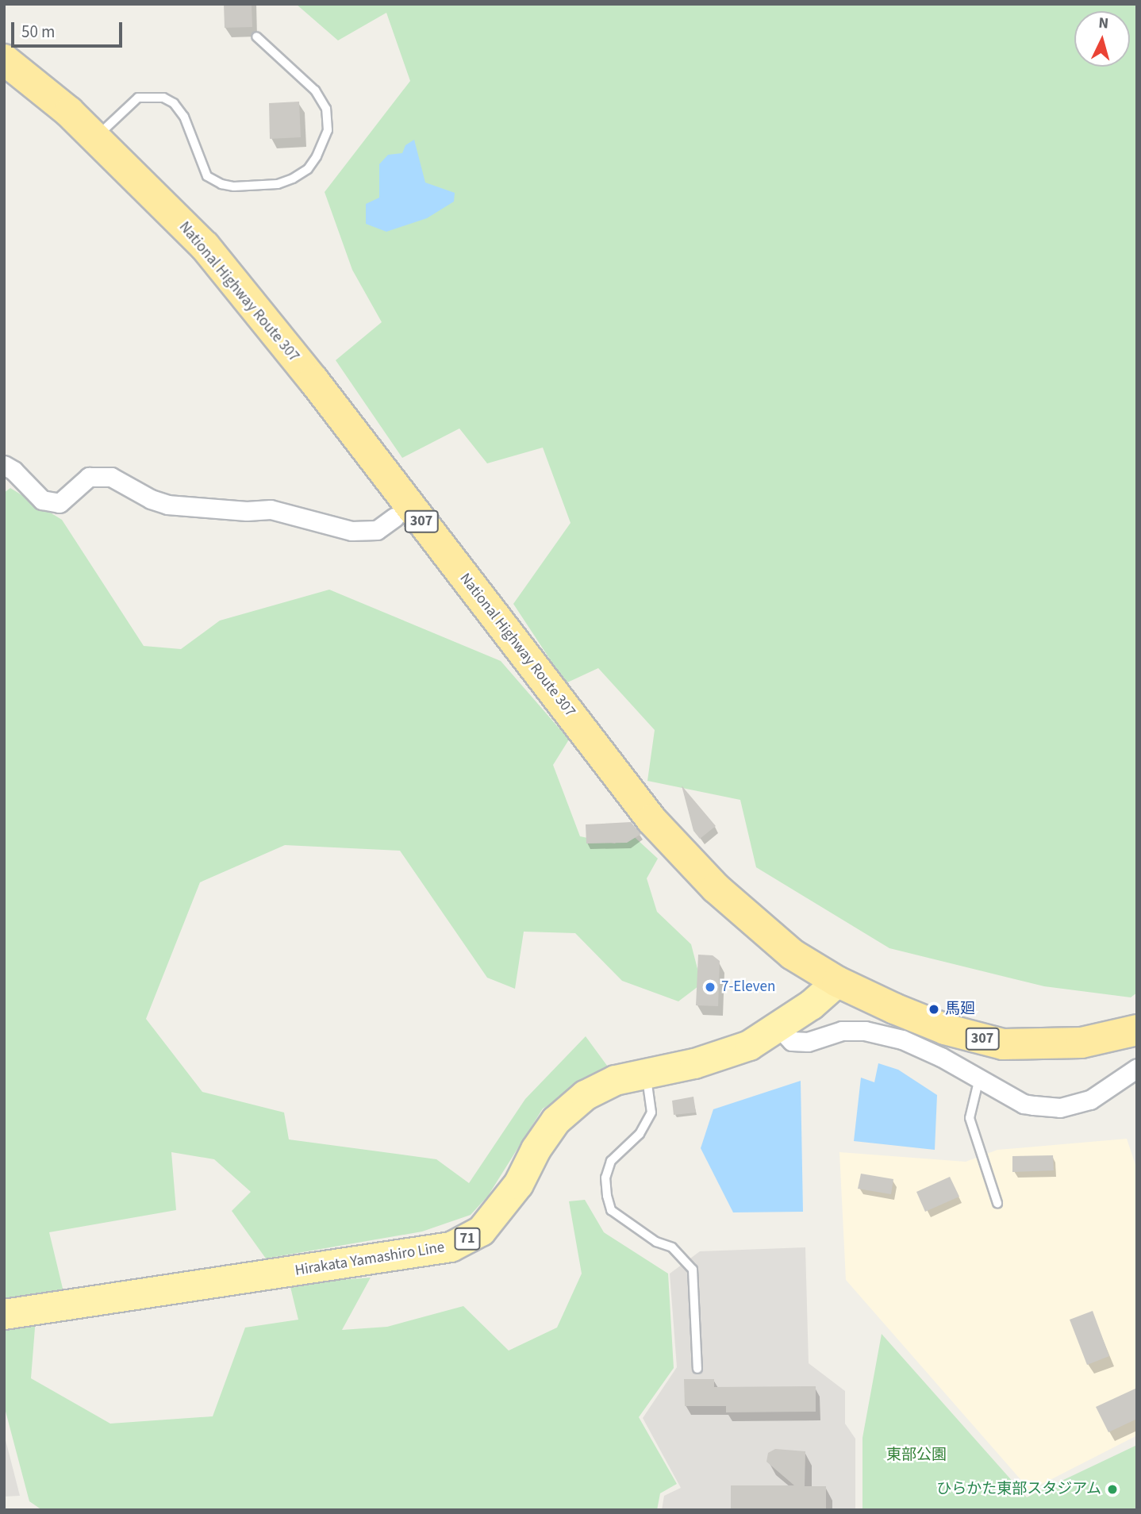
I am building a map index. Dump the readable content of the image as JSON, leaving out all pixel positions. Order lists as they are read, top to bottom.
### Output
{
  "streets": {
    "highway": ["National Highway Route 307", "307"],
    "main road": ["71", "Hirakata Yamashiro Line"]
  },
  "crossings": [
    ["National Highway Route 307", "Hirakata Yamashiro Line"]
  ],
  "parks": ["東部公園"],
  "places": ["7-Eleven", "馬廻", "ひらかた東部スタジアム"],
  "scale_bar": "50 m",
  "north": "top"
}
